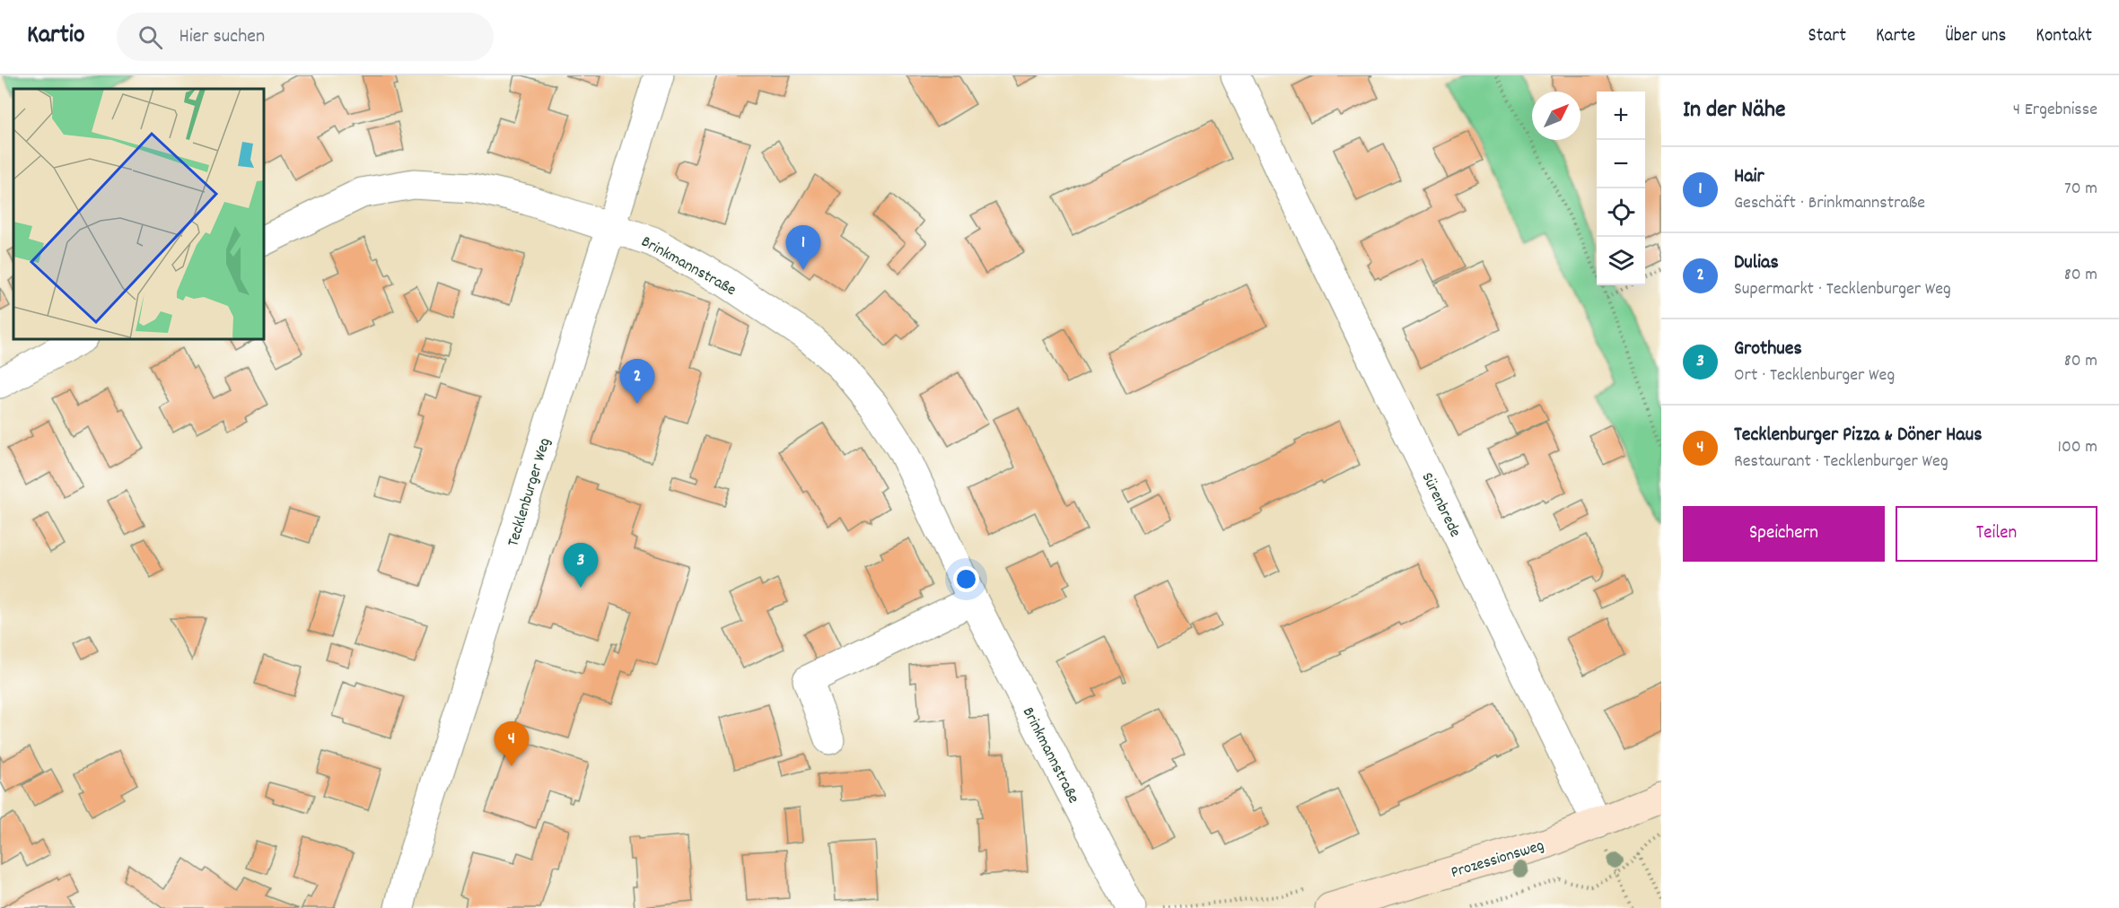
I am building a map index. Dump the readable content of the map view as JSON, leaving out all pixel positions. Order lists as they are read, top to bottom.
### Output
{
  "streets": {
    "street": [
      "Brinkmannstraße",
      "Tecklenburger Weg",
      "Sürenbrede",
      "Prozessionsweg"
    ]
  },
  "crossings": [
    ["Brinkmannstraße", "Tecklenburger Weg"],
    ["Sürenbrede", "Prozessionsweg"]
  ],
  "north": "top right",
  "page": {
    "header": "Kartio",
    "search": "Hier suchen",
    "nav": [
      "Start",
      "Karte",
      "Über uns",
      "Kontakt"
    ],
    "heading": ["In der Nähe", "4 Ergebnisse"],
    "map_buttons": ["+", "−"],
    "list": [
      {
        "mark": "1",
        "name": "Hair",
        "note": "Geschäft · Brinkmannstraße",
        "value": "70 m"
      },
      {
        "mark": "2",
        "name": "Dulias",
        "note": "Supermarkt · Tecklenburger Weg",
        "value": "80 m"
      },
      {
        "mark": "3",
        "name": "Grothues",
        "note": "Ort · Tecklenburger Weg",
        "value": "80 m"
      },
      {
        "mark": "4",
        "name": "Tecklenburger Pizza & Döner Haus",
        "note": "Restaurant · Tecklenburger Weg",
        "value": "100 m"
      }
    ],
    "pins": [
      "1",
      "2",
      "3",
      "4"
    ],
    "buttons": ["Speichern", "Teilen"]
  }
}
